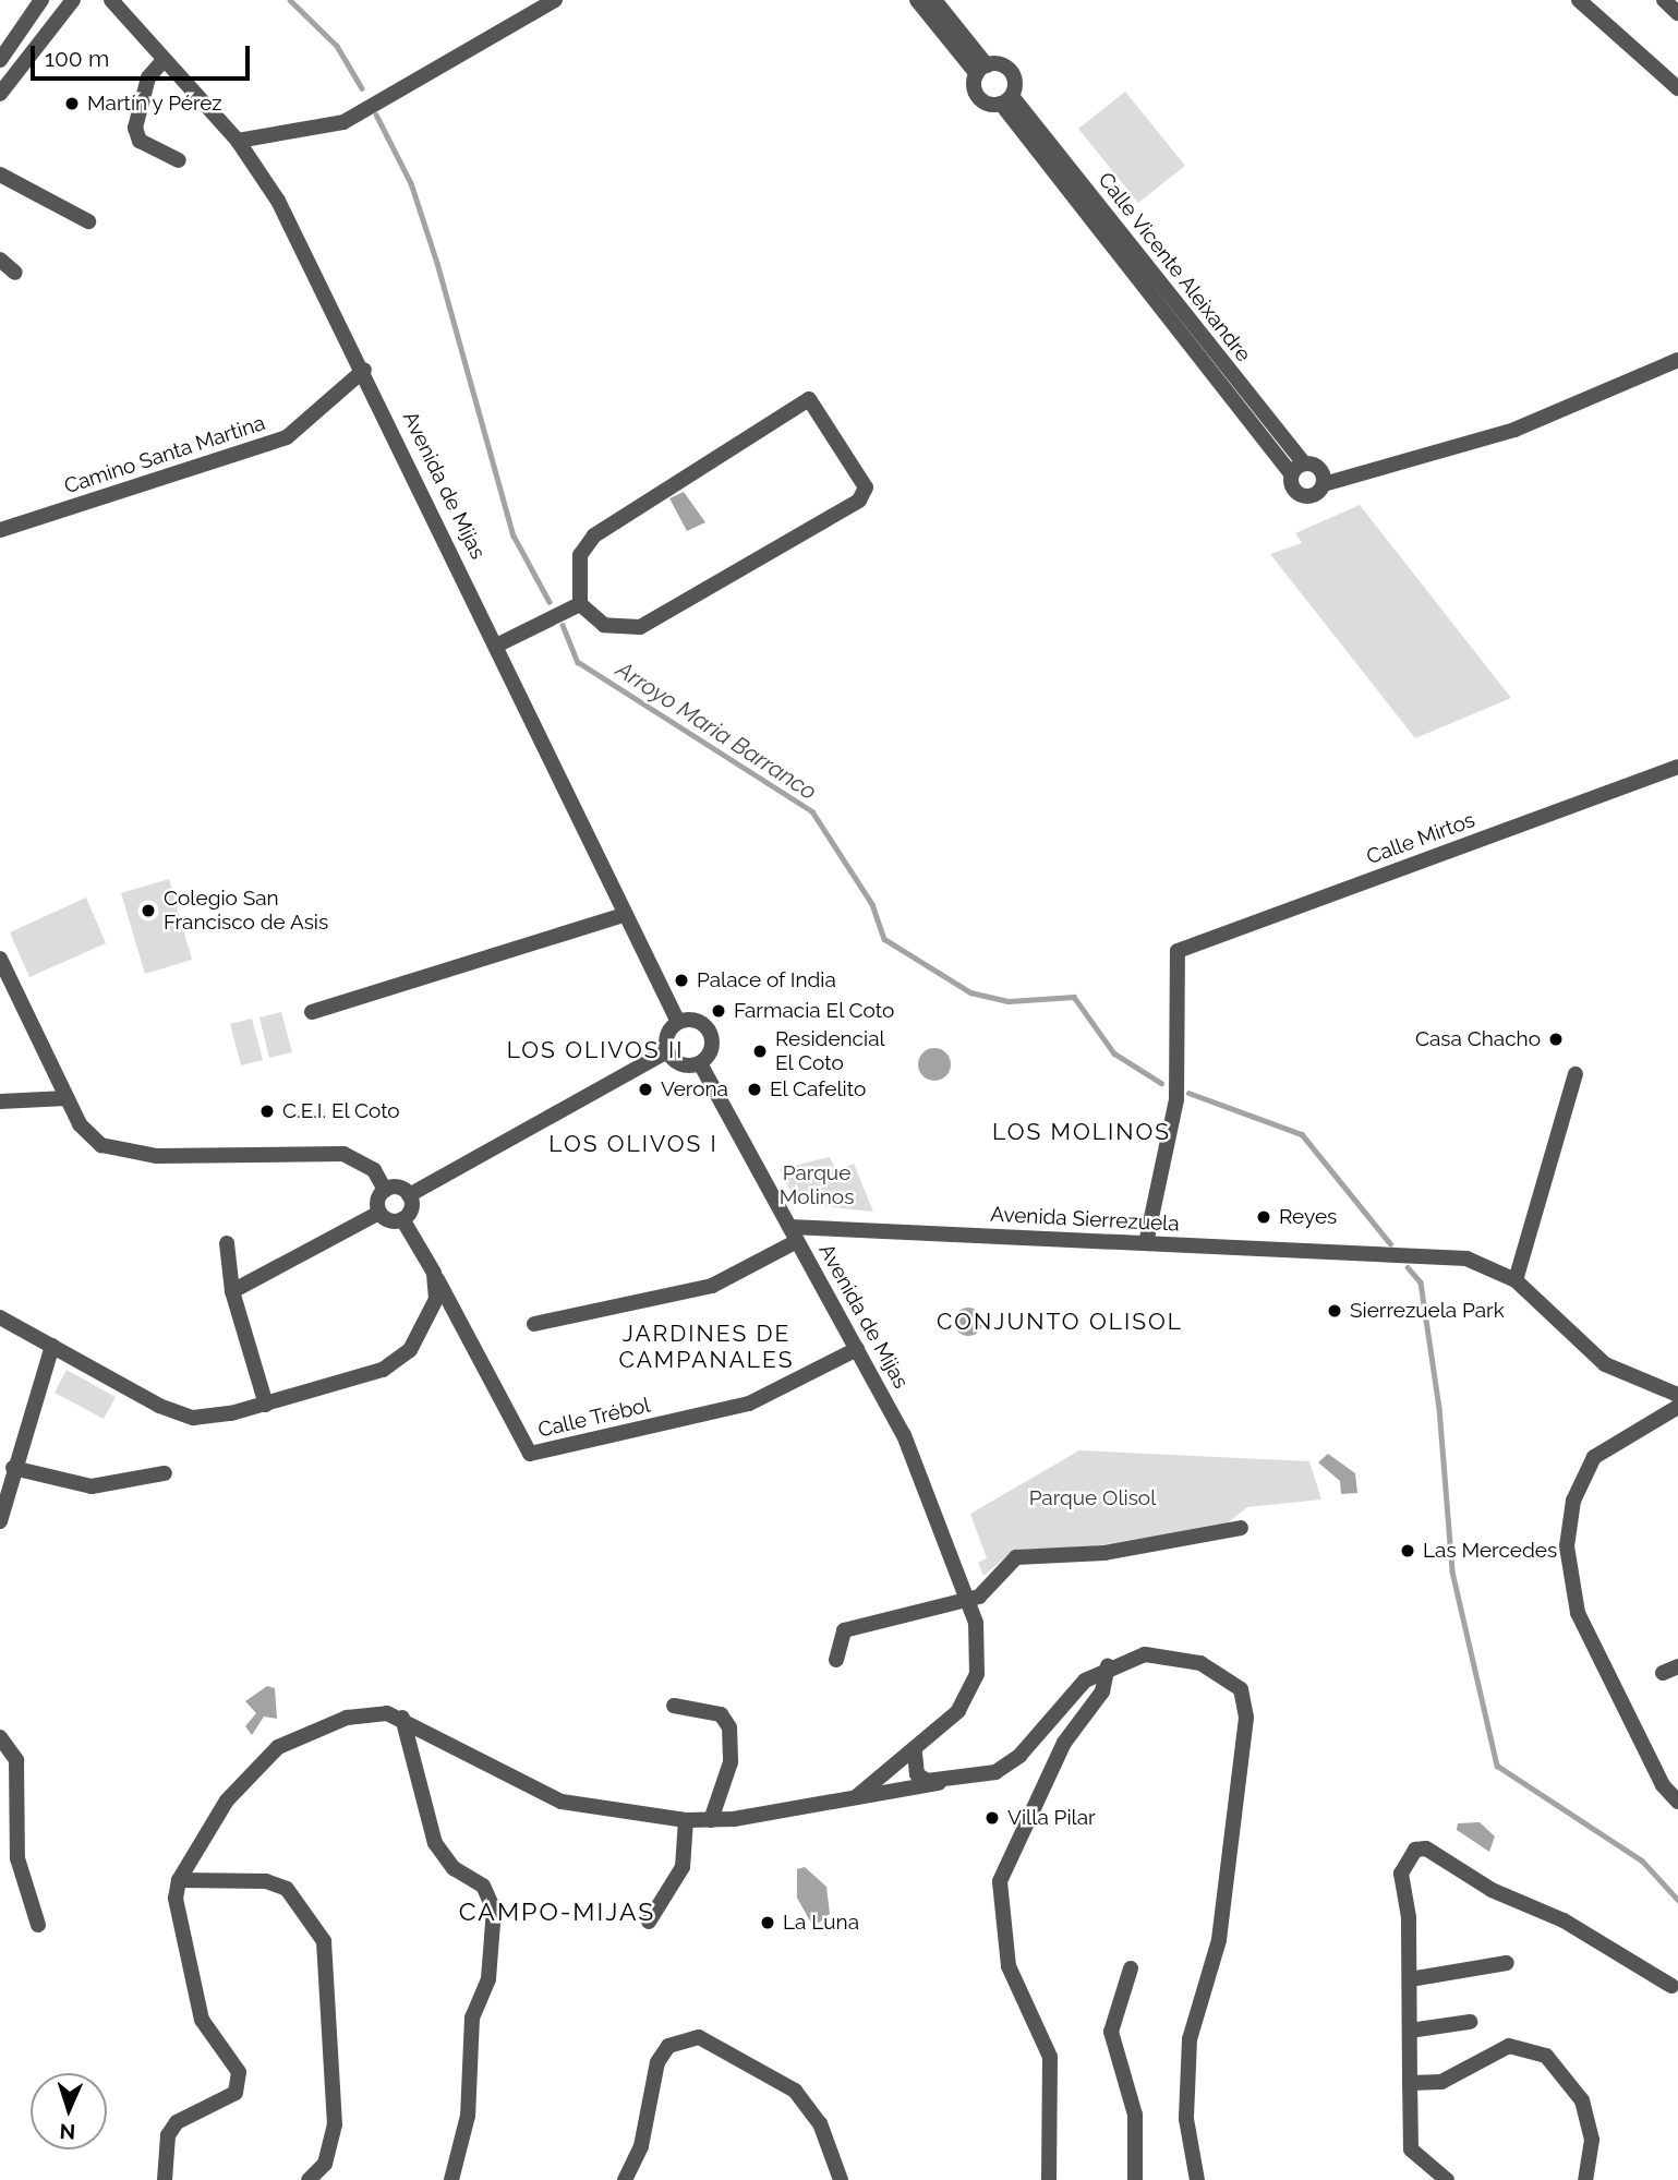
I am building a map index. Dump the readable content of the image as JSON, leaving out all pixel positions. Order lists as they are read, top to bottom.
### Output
{
  "streets": {
    "street": [
      "Calle Vicente Aleixandre",
      "Camino Santa Martina",
      "Avenida de Mijas",
      "Calle Mirtos",
      "Avenida Sierrezuela",
      "Calle Trébol"
    ]
  },
  "crossings": [
    ["Camino Santa Martina", "Avenida de Mijas"],
    ["Avenida de Mijas", "Avenida Sierrezuela"],
    ["Avenida de Mijas", "Calle Trébol"],
    ["Calle Mirtos", "Avenida Sierrezuela"]
  ],
  "districts": [
    "LOS OLIVOS II",
    "LOS MOLINOS",
    "LOS OLIVOS I",
    "CONJUNTO OLISOL",
    "JARDINES DE CAMPANALES",
    "CAMPO-MIJAS"
  ],
  "water": ["Arroyo Maria Barranco"],
  "parks": ["Parque Molinos", "Parque Olisol"],
  "places": [
    "Martín y Pérez",
    "Colegio San Francisco de Asis",
    "Palace of India",
    "Farmacia El Coto",
    "Casa Chacho",
    "Residencial El Coto",
    "Verona",
    "El Cafelito",
    "C.E.I. El Coto",
    "Reyes",
    "Sierrezuela Park",
    "Las Mercedes",
    "Villa Pilar",
    "La Luna"
  ],
  "scale_bar": "100 m",
  "north": "bottom"
}
